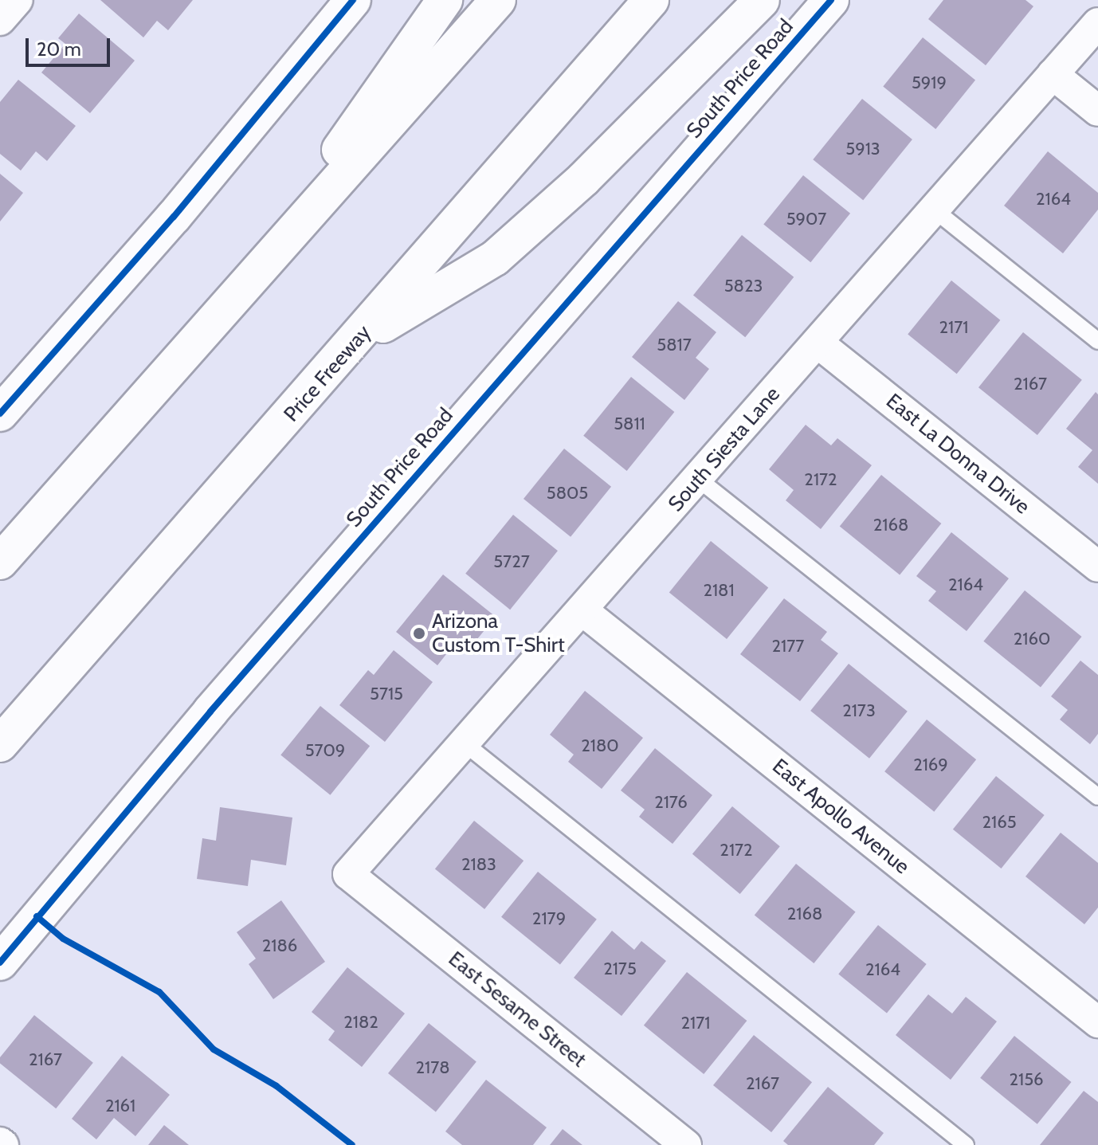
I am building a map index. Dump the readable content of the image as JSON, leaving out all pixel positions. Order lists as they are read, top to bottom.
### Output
{
  "streets": {
    "main road": ["South Price Road", "Price Freeway"],
    "street": [
      "South Siesta Lane",
      "East La Donna Drive",
      "East Apollo Avenue",
      "East Sesame Street"
    ]
  },
  "crossings": [
    ["South Siesta Lane", "East La Donna Drive"],
    ["South Siesta Lane", "East Apollo Avenue"],
    ["South Siesta Lane", "East Sesame Street"]
  ],
  "places": ["Arizona Custom T-Shirt"],
  "house_numbers": [
    "5919",
    "5913",
    "2164",
    "5907",
    "5823",
    "2171",
    "5817",
    "2167",
    "5811",
    "2172",
    "5805",
    "2168",
    "5727",
    "2164",
    "2181",
    "2160",
    "2177",
    "5715",
    "2173",
    "2180",
    "5709",
    "2169",
    "2176",
    "2165",
    "2172",
    "2183",
    "2168",
    "2179",
    "2186",
    "2175",
    "2164",
    "2182",
    "2171",
    "2167",
    "2178",
    "2156",
    "2167",
    "2161"
  ],
  "scale_bar": "20 m"
}
